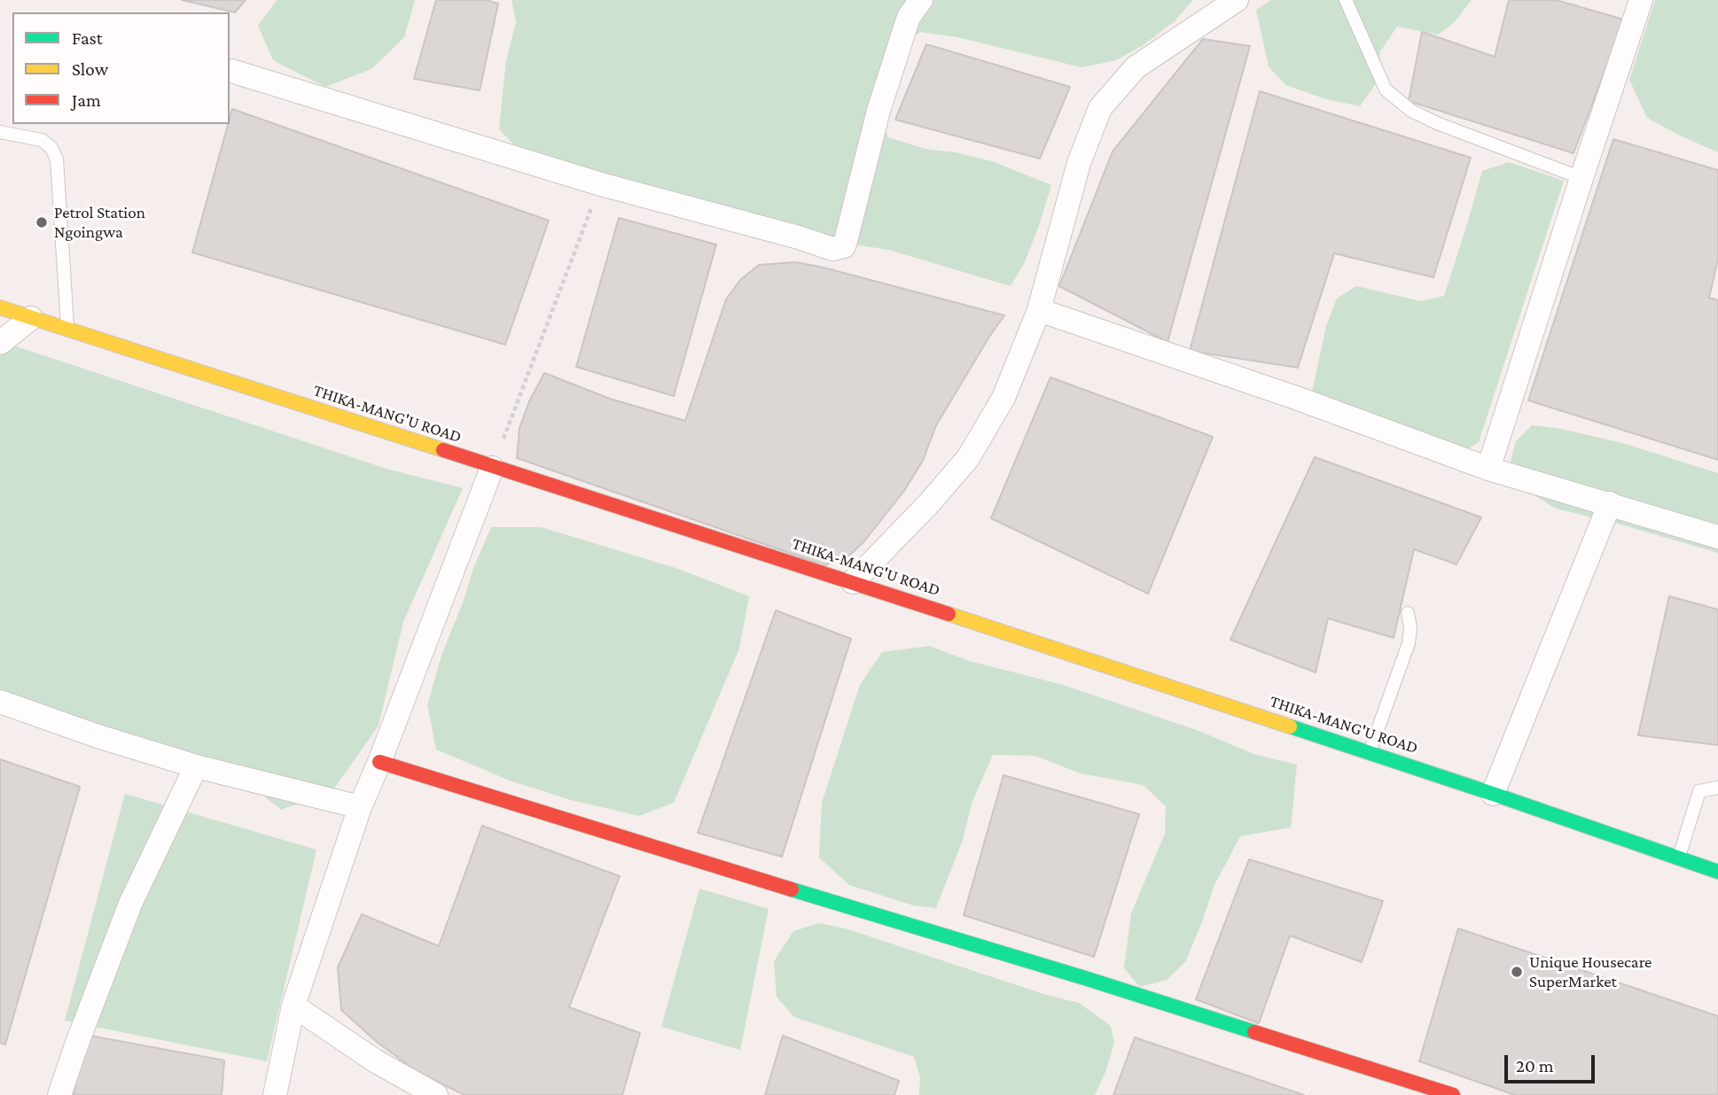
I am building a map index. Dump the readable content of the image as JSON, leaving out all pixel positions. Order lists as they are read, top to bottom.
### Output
{
  "streets": {
    "main road": ["THIKA-MANG'U ROAD"]
  },
  "places": ["Petrol Station Ngoingwa", "Unique Housecare SuperMarket"],
  "legend": ["Fast", "Slow", "Jam"],
  "scale_bar": "20 m"
}
